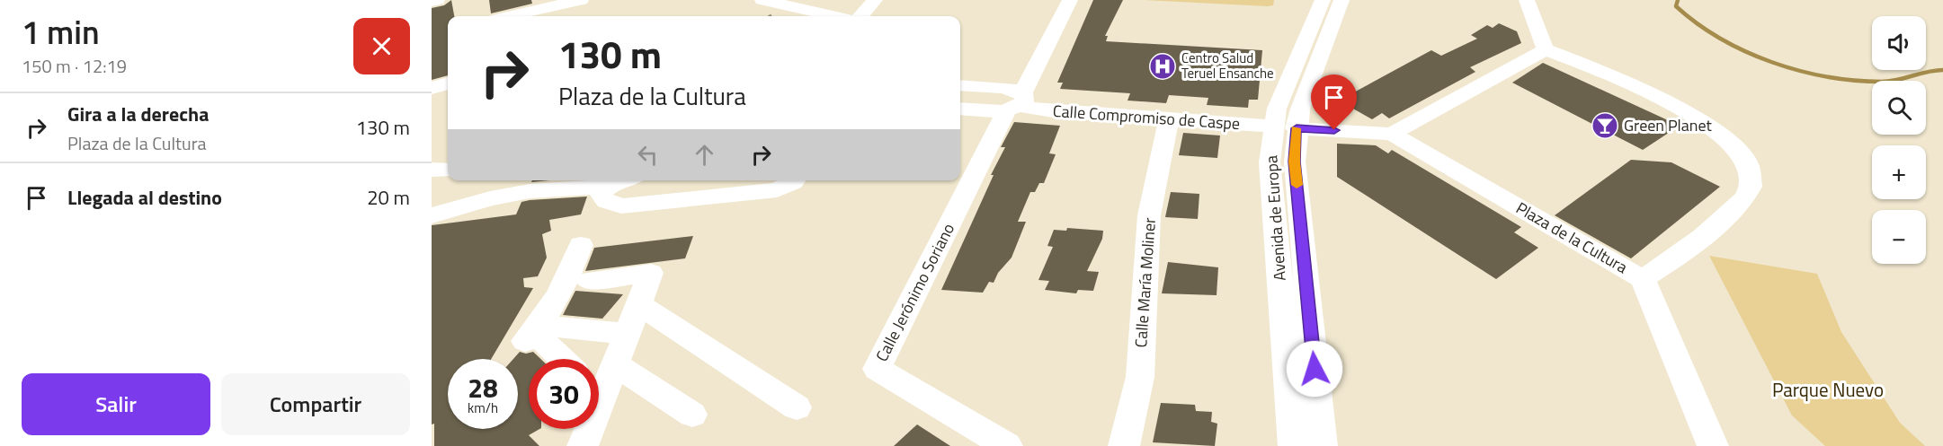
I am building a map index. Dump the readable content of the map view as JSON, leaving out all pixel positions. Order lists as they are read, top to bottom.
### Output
{
  "streets": {
    "street": [
      "Calle Compromiso de Caspe",
      "Avenida de Europa",
      "Plaza de la Cultura",
      "Calle María Moliner",
      "Calle Jerónimo Soriano"
    ]
  },
  "crossings": [
    ["Calle Compromiso de Caspe", "Avenida de Europa"],
    ["Calle Compromiso de Caspe", "Plaza de la Cultura"],
    ["Calle Compromiso de Caspe", "Calle María Moliner"],
    ["Calle Compromiso de Caspe", "Calle Jerónimo Soriano"],
    ["Avenida de Europa", "Plaza de la Cultura"]
  ],
  "parks": ["Parque Nuevo"],
  "places": {
    "hospital": ["Centro Salud Teruel Ensanche"],
    "bar": ["Green Planet"]
  },
  "page": {
    "heading": ["1 min", "150 m · 12:19"],
    "map_buttons": ["+", "−"],
    "turn": ["130 m", "Plaza de la Cultura"],
    "list": [
      {
        "name": "Gira a la derecha",
        "note": "Plaza de la Cultura",
        "value": "130 m"
      },
      {
        "name": "Llegada al destino",
        "value": "20 m"
      }
    ],
    "speed": "28 km/h",
    "limit": "30",
    "buttons": ["Salir", "Compartir"]
  }
}
